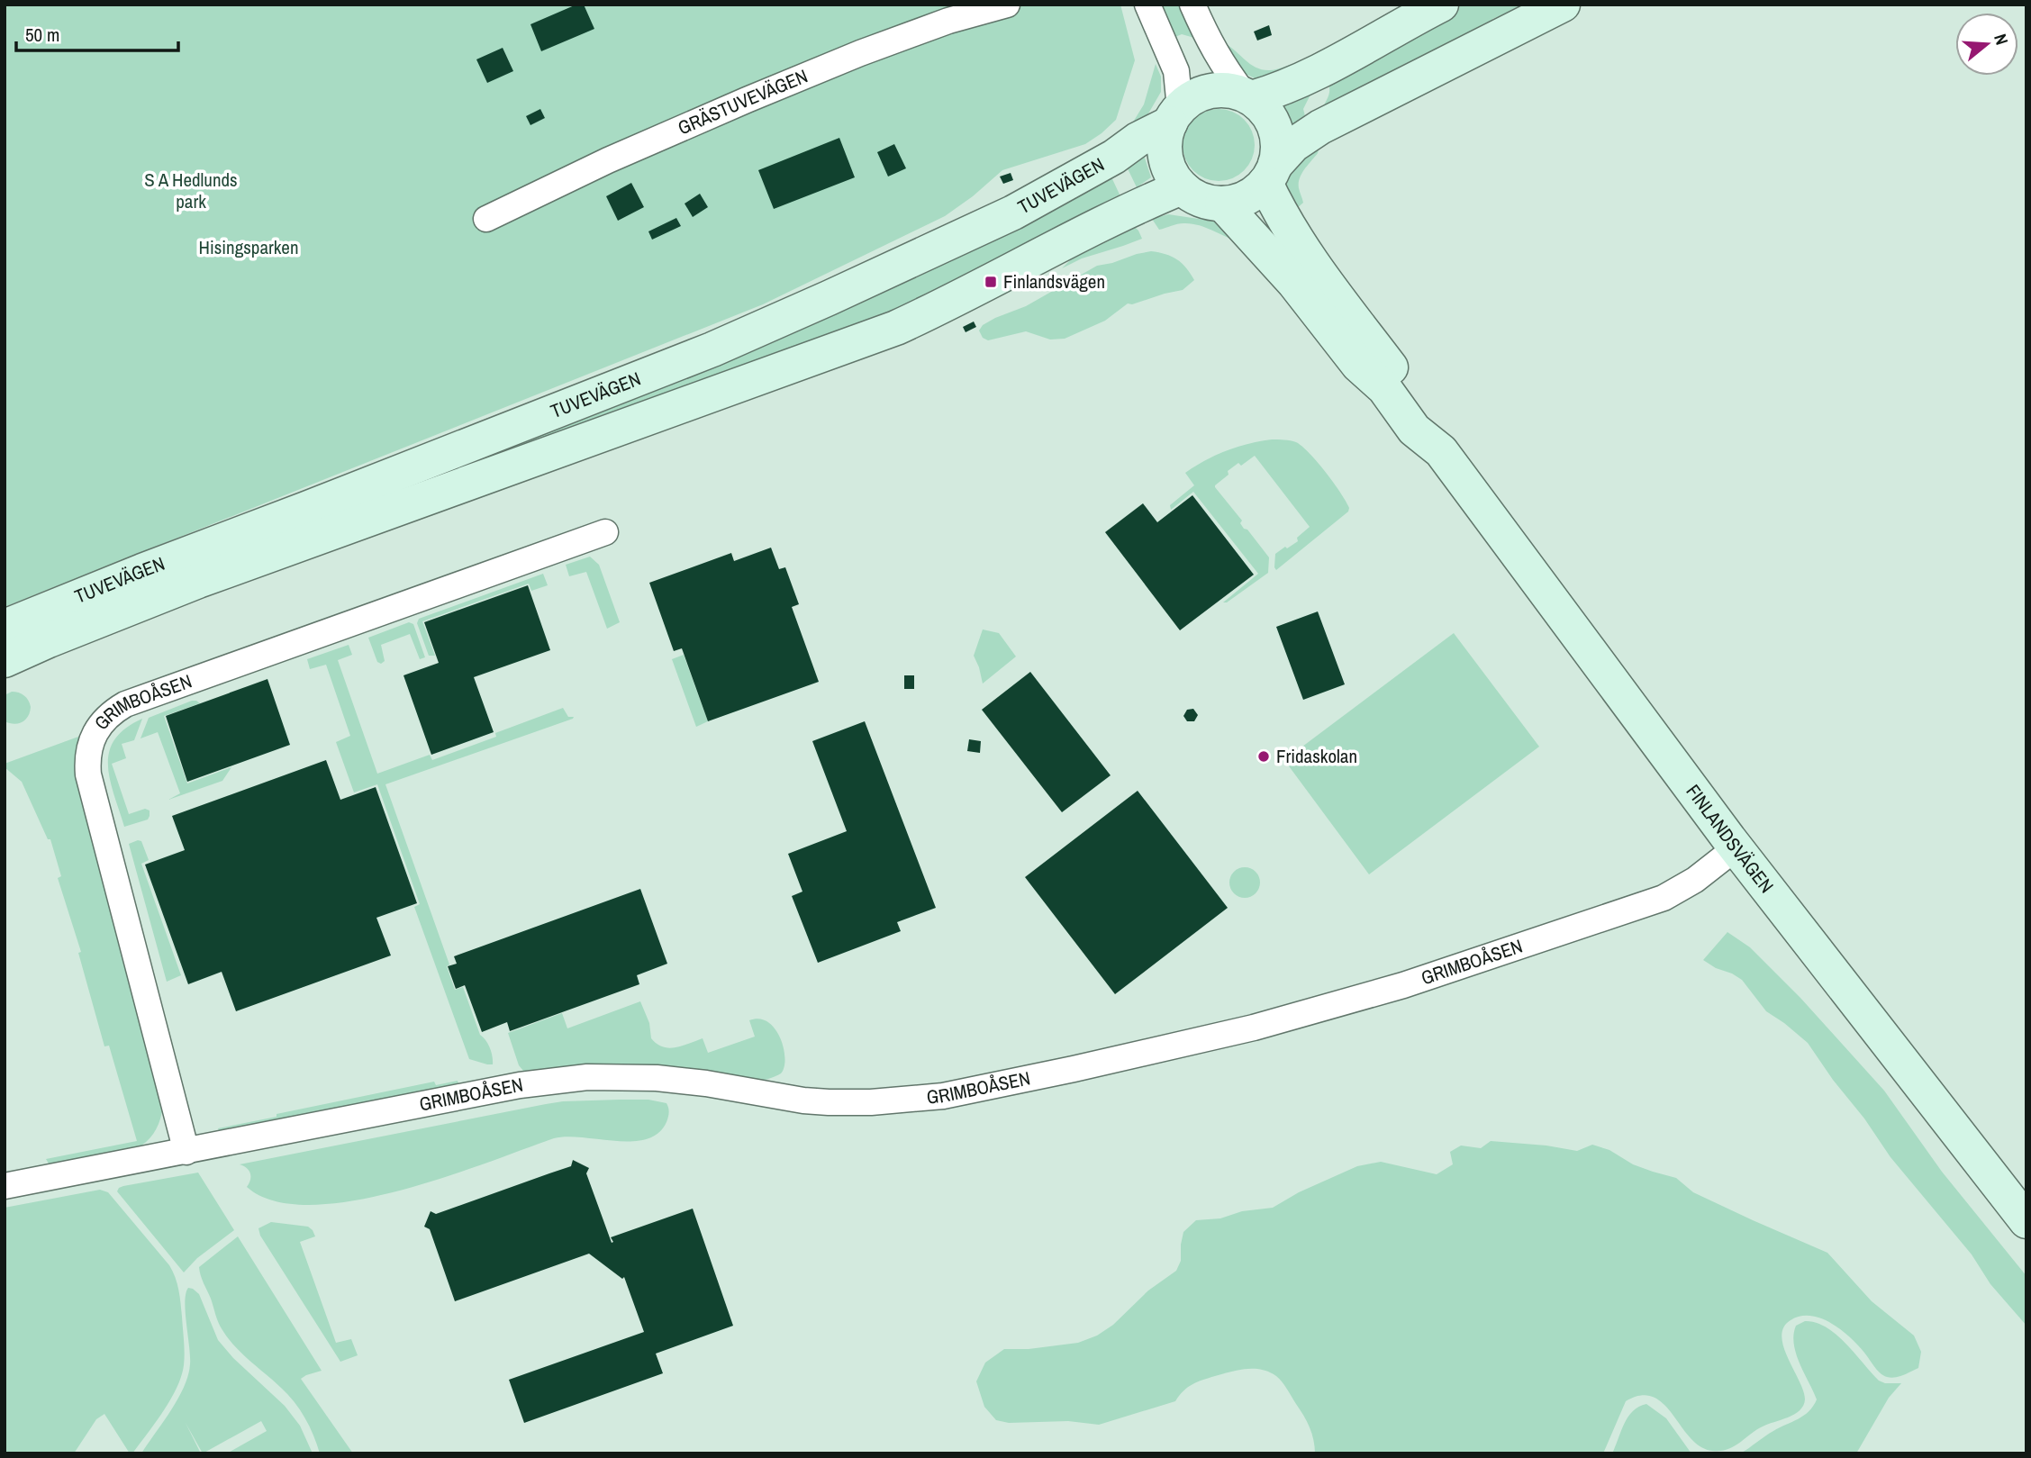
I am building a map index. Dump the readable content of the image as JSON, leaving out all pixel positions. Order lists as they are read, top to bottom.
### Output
{
  "streets": {
    "main road": ["TUVEVÄGEN", "FINLANDSVÄGEN"],
    "street": ["GRÄSTUVEVÄGEN", "GRIMBOÅSEN"]
  },
  "crossings": [
    ["TUVEVÄGEN", "FINLANDSVÄGEN"],
    ["GRIMBOÅSEN", "FINLANDSVÄGEN"]
  ],
  "parks": ["S A Hedlunds park", "Hisingsparken"],
  "places": {
    "transit": ["Finlandsvägen"],
    "other": ["Fridaskolan"]
  },
  "scale_bar": "50 m",
  "north": "right"
}
